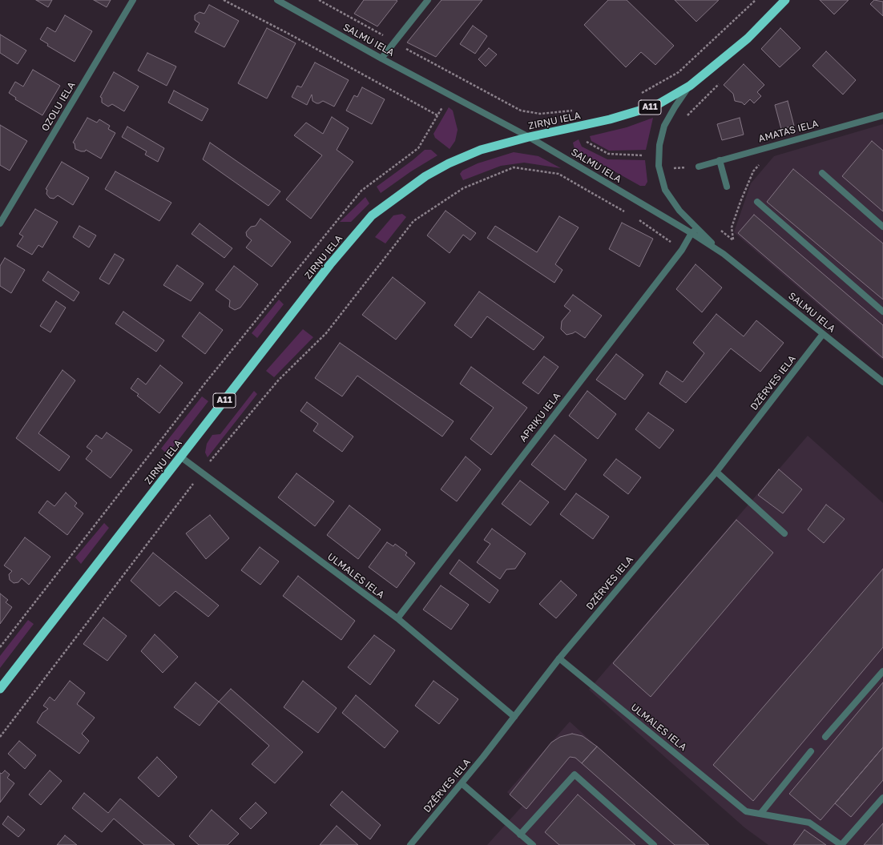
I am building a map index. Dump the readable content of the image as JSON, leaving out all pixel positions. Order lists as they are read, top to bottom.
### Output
{
  "streets": {
    "highway": ["A11", "ZIRŅU IELA"],
    "street": [
      "SALMU IELA",
      "OZOLU IELA",
      "AMATAS IELA",
      "DZĒRVES IELA",
      "APRIĶU IELA",
      "ULMALES IELA"
    ]
  },
  "crossings": [
    ["SALMU IELA", "ZIRŅU IELA"],
    ["SALMU IELA", "DZĒRVES IELA"],
    ["SALMU IELA", "APRIĶU IELA"],
    ["ZIRŅU IELA", "ULMALES IELA"],
    ["DZĒRVES IELA", "ULMALES IELA"],
    ["APRIĶU IELA", "ULMALES IELA"]
  ]
}
